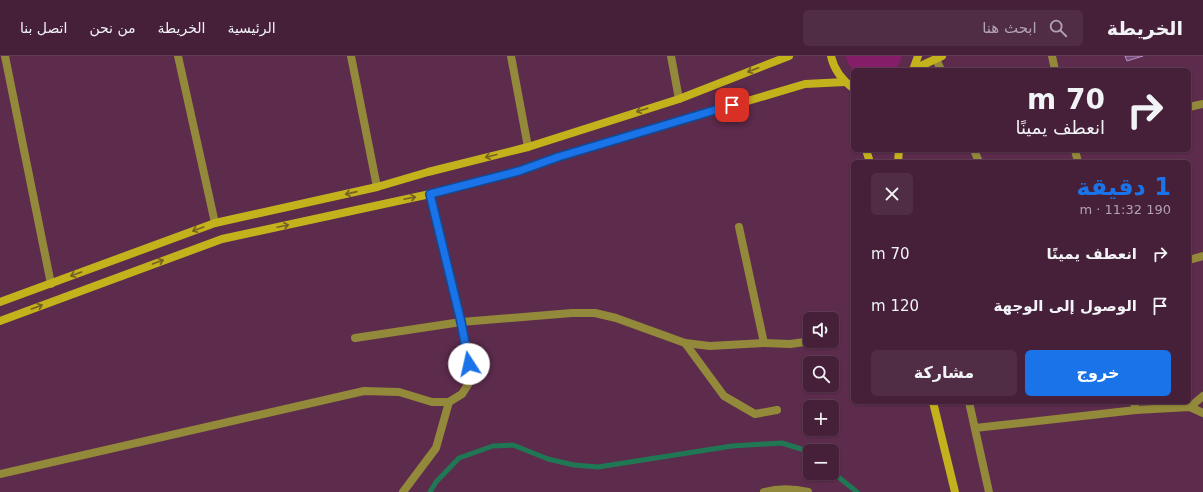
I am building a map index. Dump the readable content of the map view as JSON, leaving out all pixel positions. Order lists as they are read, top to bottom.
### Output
{
  "page": {
    "header": "الخريطة",
    "search": "ابحث هنا",
    "nav": [
      "الرئيسية",
      "الخريطة",
      "من نحن",
      "اتصل بنا"
    ],
    "turn": ["70 m", "انعطف يمينًا"],
    "heading": ["1 دقيقة", "190 m · 11:32"],
    "list": [
      {
        "name": "انعطف يمينًا",
        "value": "70 m"
      },
      {
        "name": "الوصول إلى الوجهة",
        "value": "120 m"
      }
    ],
    "map_buttons": ["+", "−"],
    "buttons": ["خروج", "مشاركة"]
  }
}
